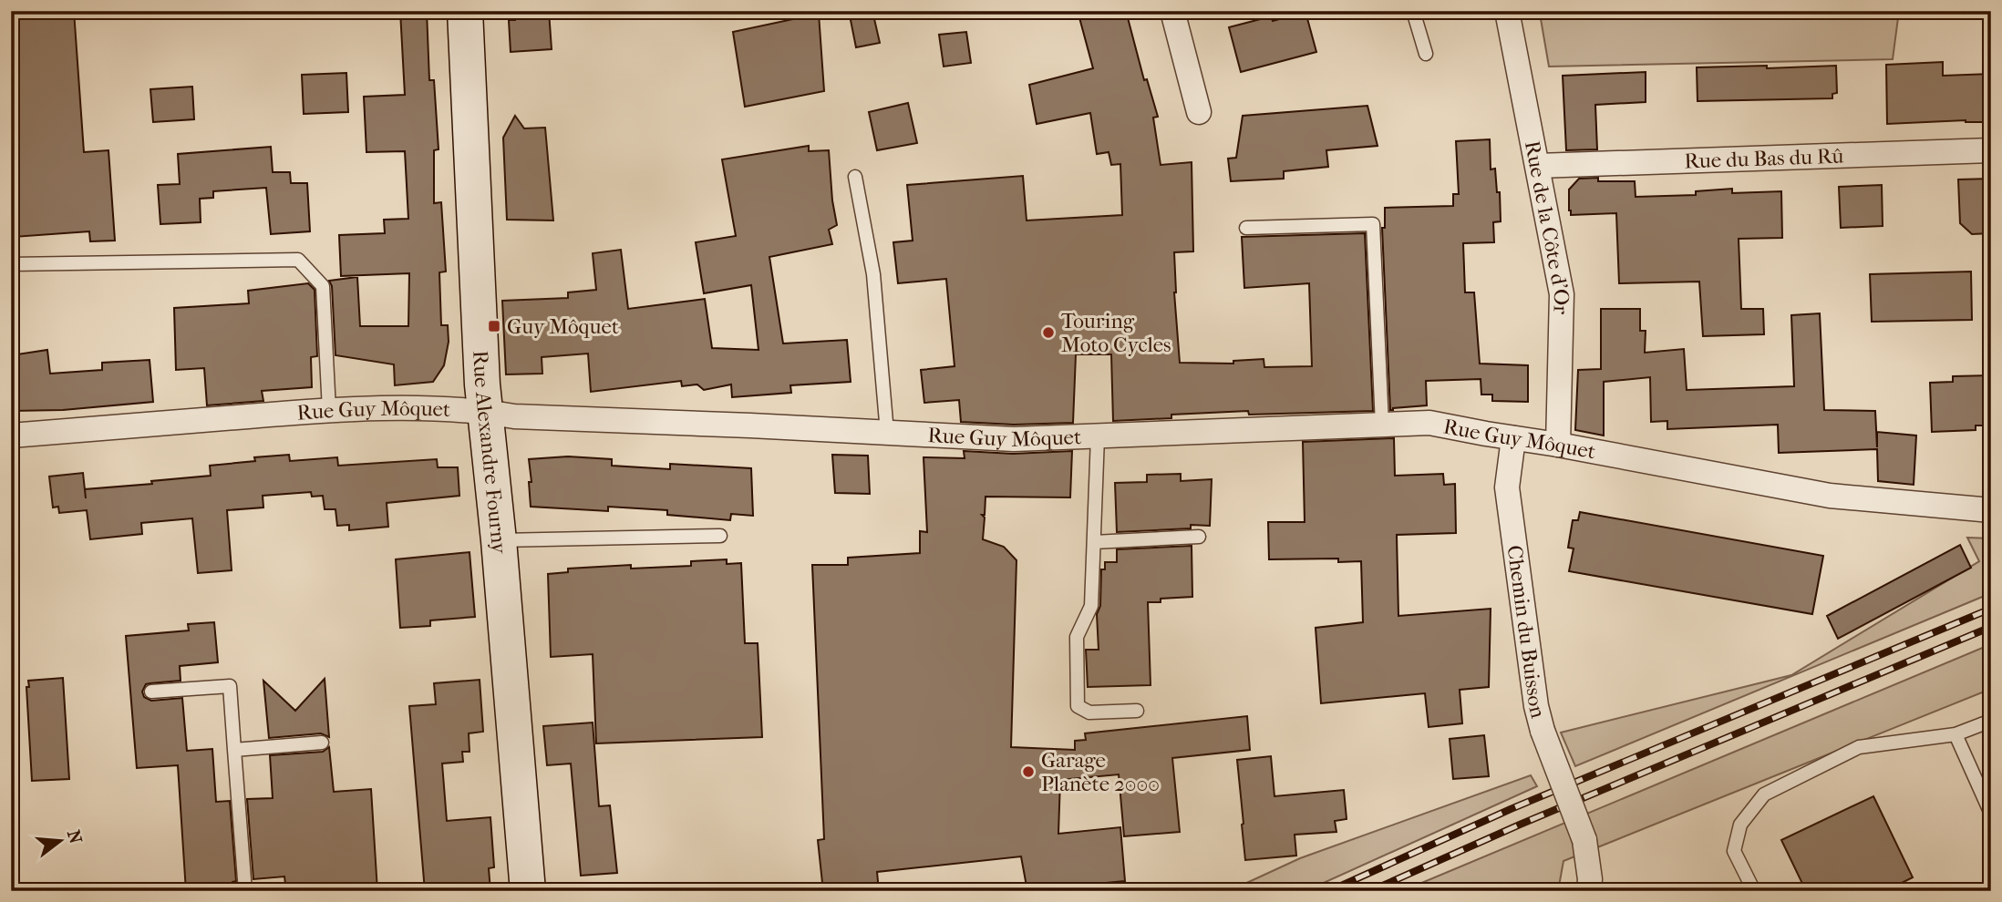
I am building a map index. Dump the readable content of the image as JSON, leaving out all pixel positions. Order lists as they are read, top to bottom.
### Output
{
  "streets": {
    "street": [
      "Rue du Bas du Rû",
      "Rue de la Côte d'Or",
      "Rue Guy Môquet",
      "Rue Alexandre Fourny",
      "Chemin du Buisson"
    ]
  },
  "crossings": [
    ["Rue du Bas du Rû", "Rue de la Côte d'Or"],
    ["Rue de la Côte d'Or", "Rue Guy Môquet"],
    ["Rue Guy Môquet", "Rue Alexandre Fourny"],
    ["Rue Guy Môquet", "Chemin du Buisson"]
  ],
  "places": {
    "transit": ["Guy Môquet"],
    "other": ["Touring Moto Cycles", "Garage Planète 2000"]
  },
  "north": "right"
}
